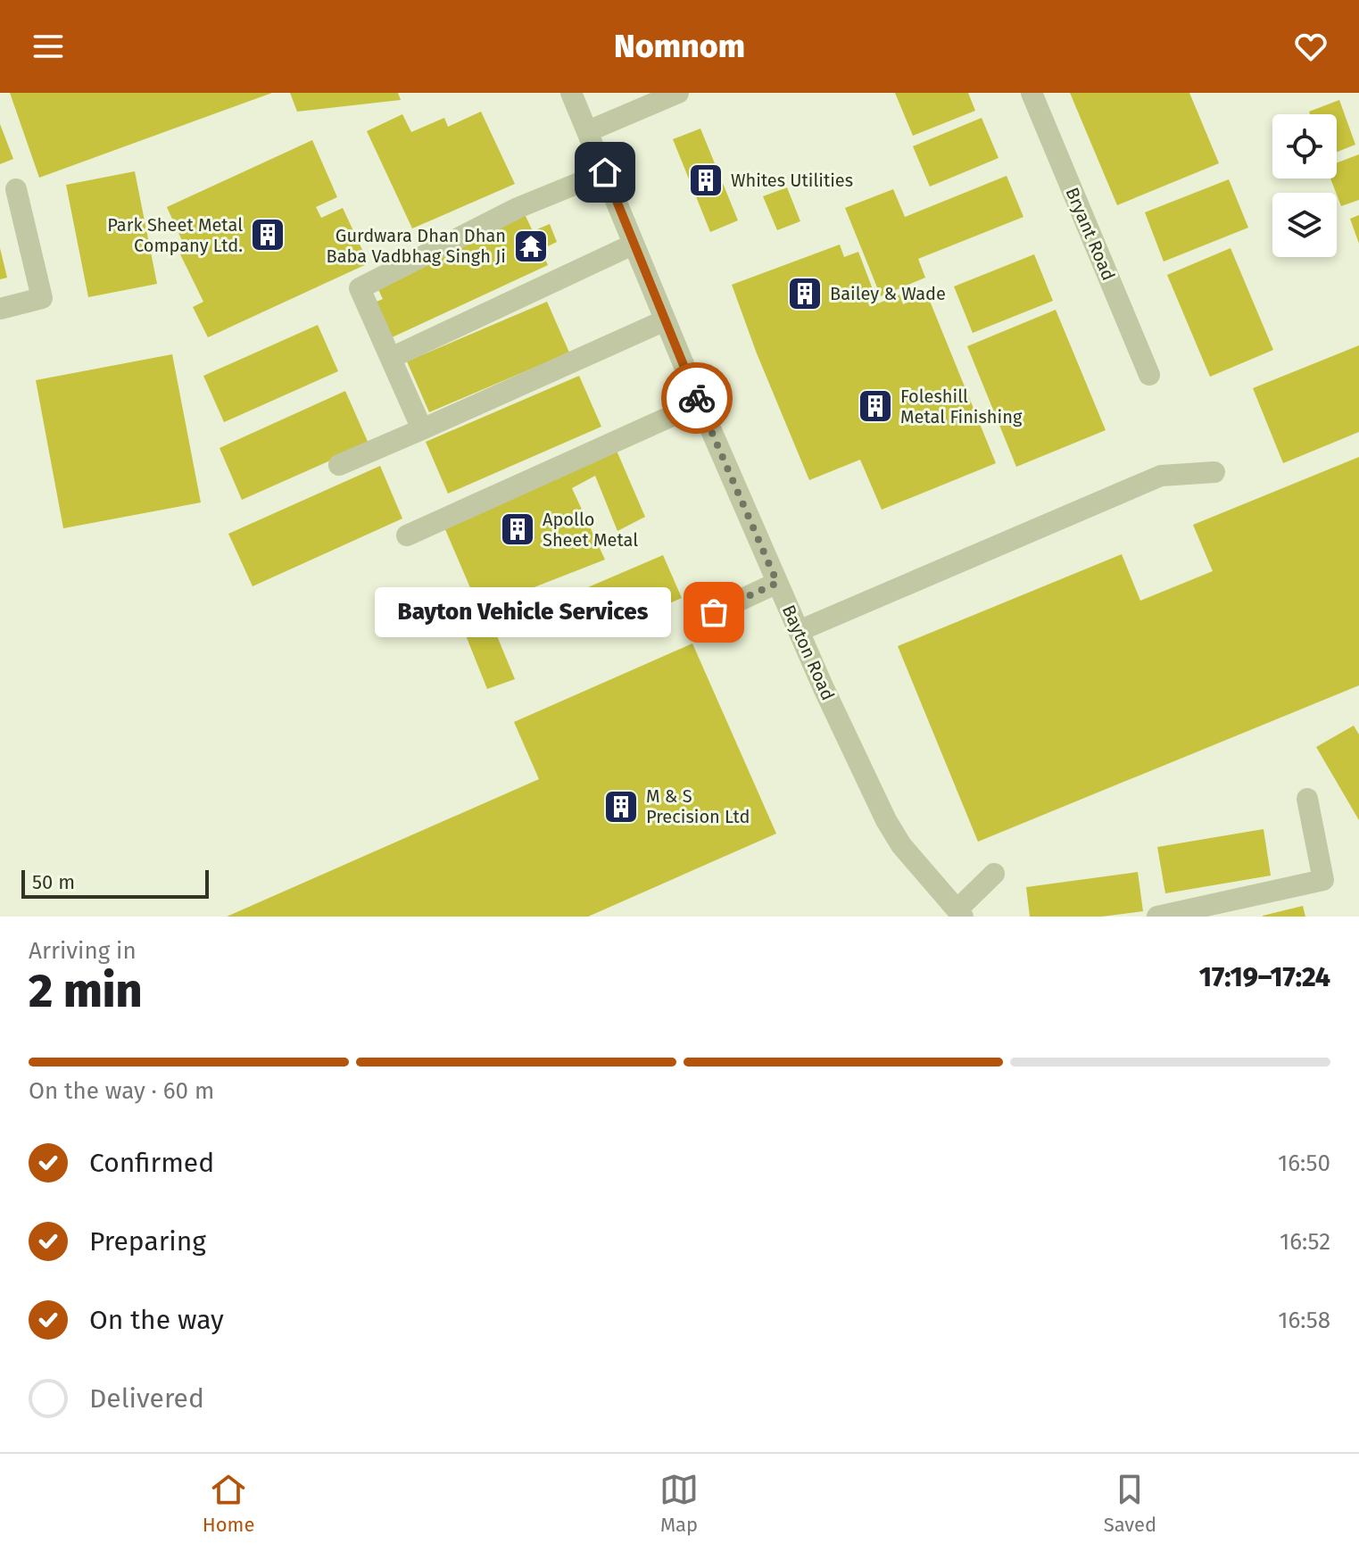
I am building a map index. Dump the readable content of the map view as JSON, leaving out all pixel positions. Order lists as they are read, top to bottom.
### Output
{
  "streets": {
    "street": ["Bryant Road", "Bayton Road"]
  },
  "places": {
    "building": [
      "Whites Utilities",
      "Park Sheet Metal Company Ltd.",
      "Bailey & Wade",
      "Foleshill Metal Finishing",
      "Apollo Sheet Metal",
      "M & S Precision Ltd"
    ],
    "temple": ["Gurdwara Dhan Dhan Baba Vadbhag Singh Ji"],
    "other": ["Bayton Vehicle Services"]
  },
  "scale_bar": "50 m",
  "page": {
    "header": "Nomnom",
    "bubble": "Bayton Vehicle Services",
    "scale": "50 m",
    "heading": ["2 min", "Arriving in", "17:19–17:24"],
    "bar": "On the way · 60 m",
    "list": [
      ["Confirmed", "16:50"],
      ["Preparing", "16:52"],
      ["On the way", "16:58"],
      "Delivered"
    ],
    "tabs": ["Home", "Map", "Saved"]
  }
}
